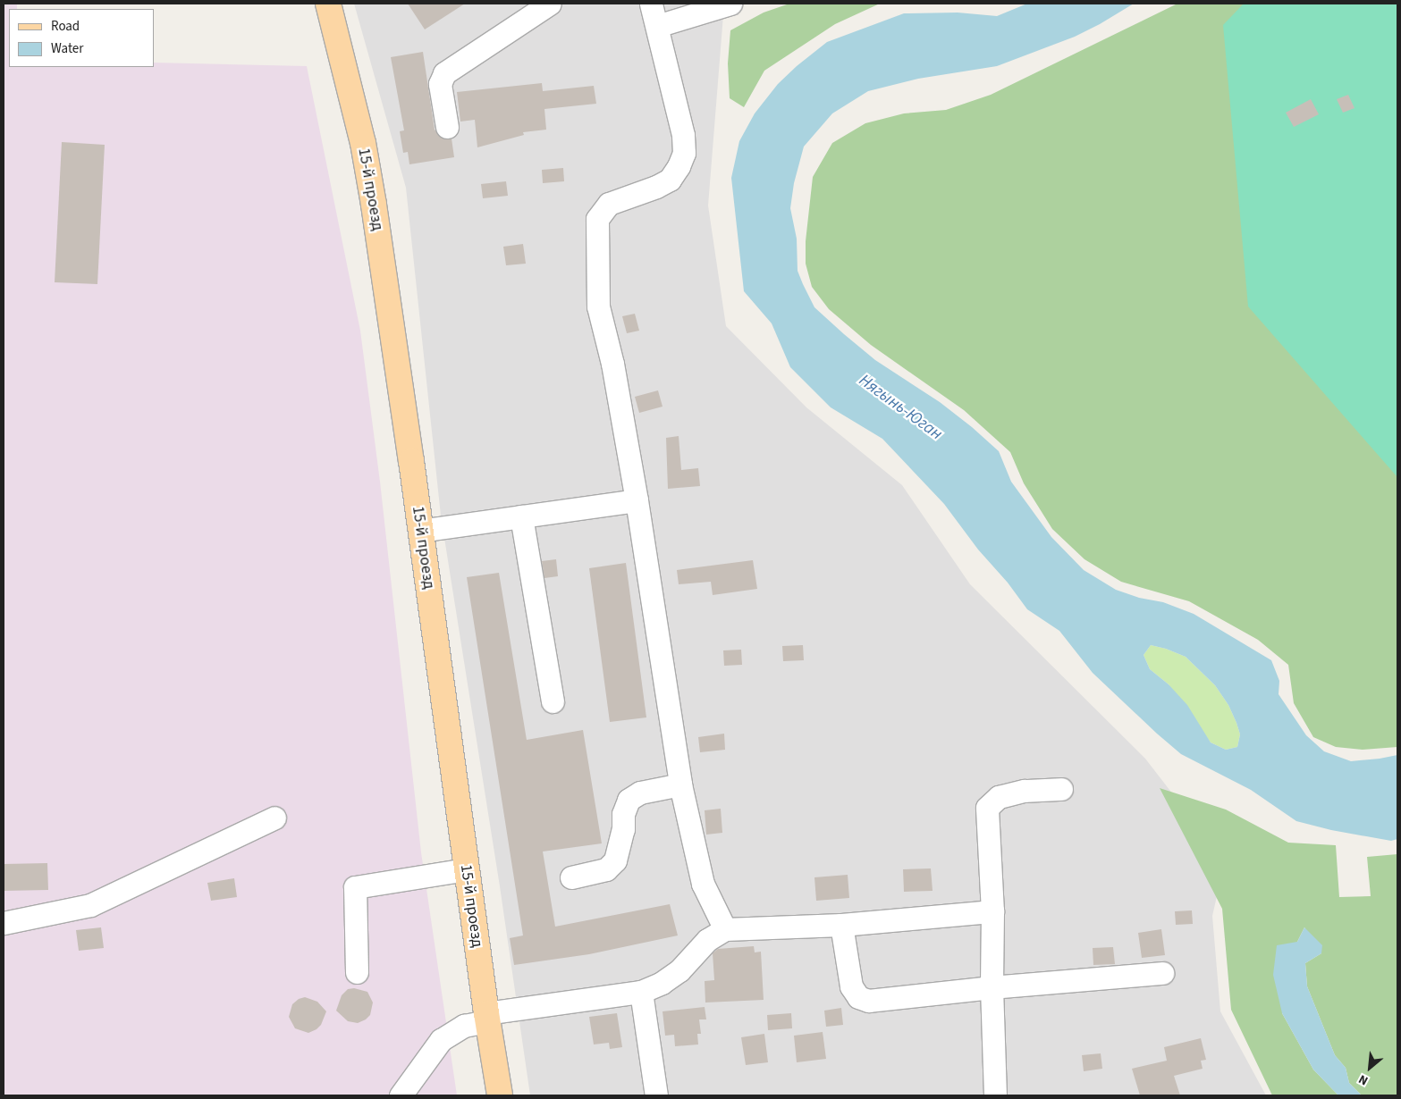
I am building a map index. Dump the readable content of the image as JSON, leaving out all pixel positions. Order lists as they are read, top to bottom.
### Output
{
  "streets": {
    "main road": ["15-й проезд"]
  },
  "water": ["Нягынь-Юган"],
  "legend": ["Road", "Water"],
  "north": "bottom left"
}
